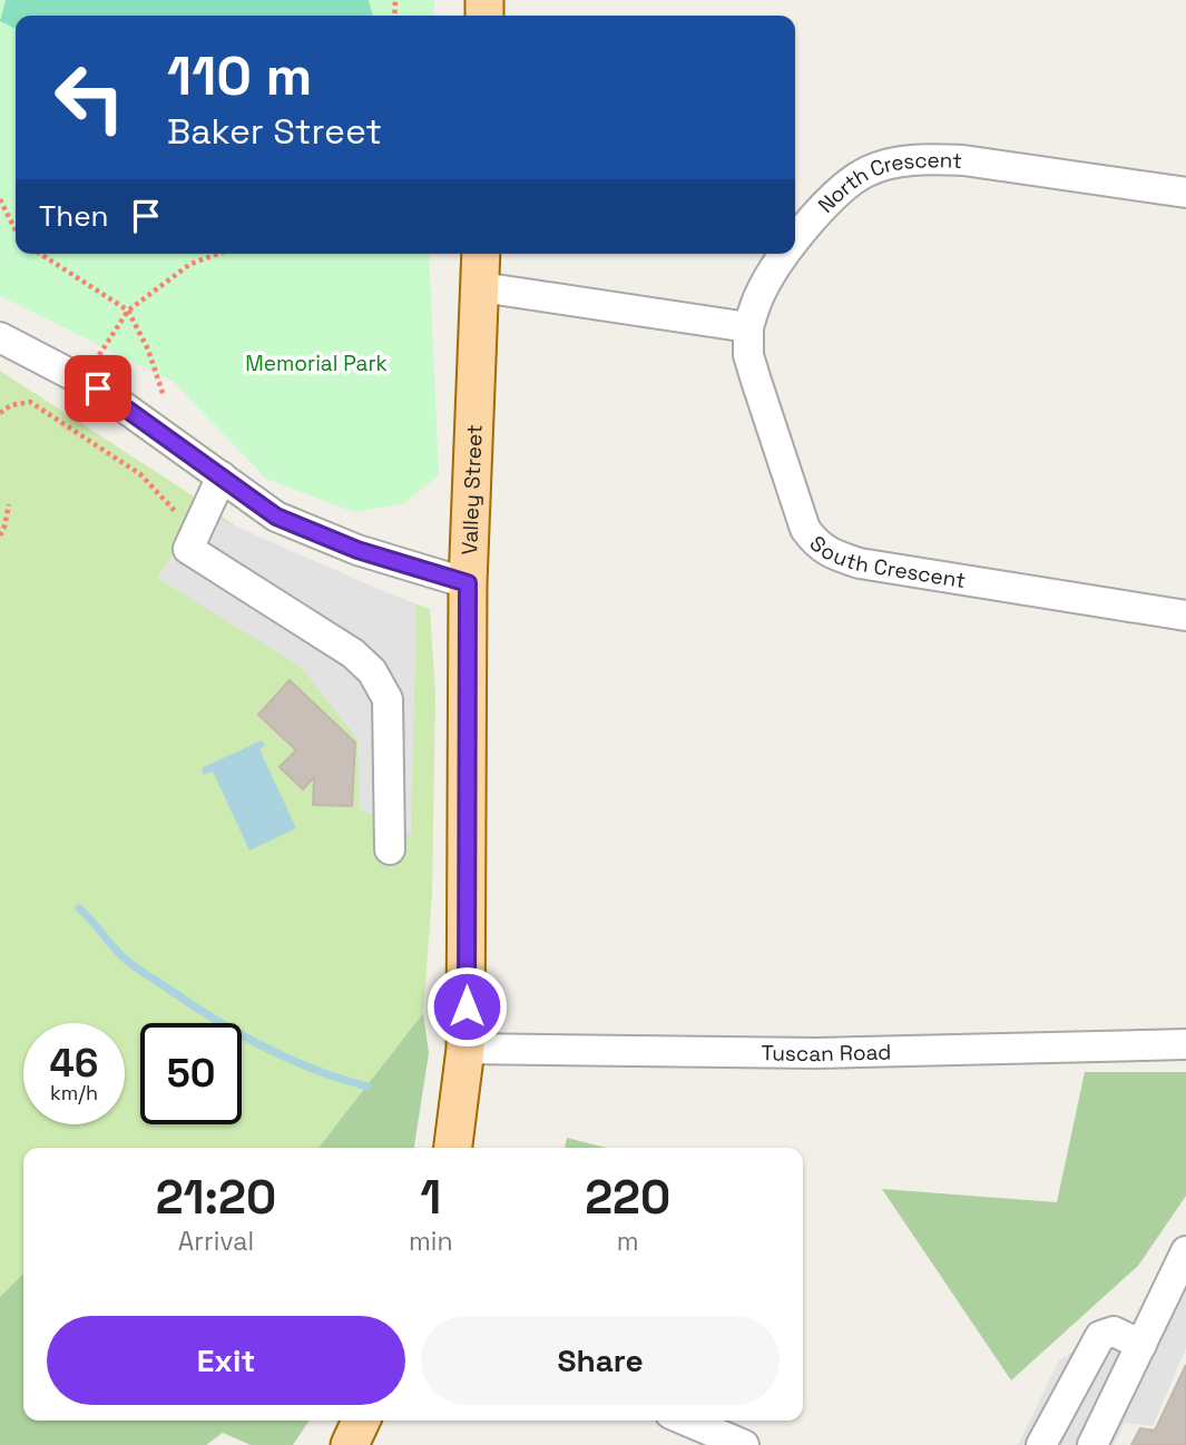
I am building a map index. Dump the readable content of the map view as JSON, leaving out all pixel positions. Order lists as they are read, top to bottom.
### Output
{
  "streets": {
    "main road": ["Valley Street"],
    "street": ["North Crescent", "South Crescent", "Tuscan Road"]
  },
  "crossings": [
    ["North Crescent", "South Crescent"],
    ["Valley Street", "Tuscan Road"]
  ],
  "parks": ["Memorial Park"],
  "page": {
    "turn": ["110 m", "Baker Street"],
    "then": "Then",
    "speed": "46 km/h",
    "limit": "50",
    "eta": [
      "21:20",
      "Arrival",
      "1",
      "min",
      "220",
      "m"
    ],
    "buttons": ["Exit", "Share"]
  }
}
